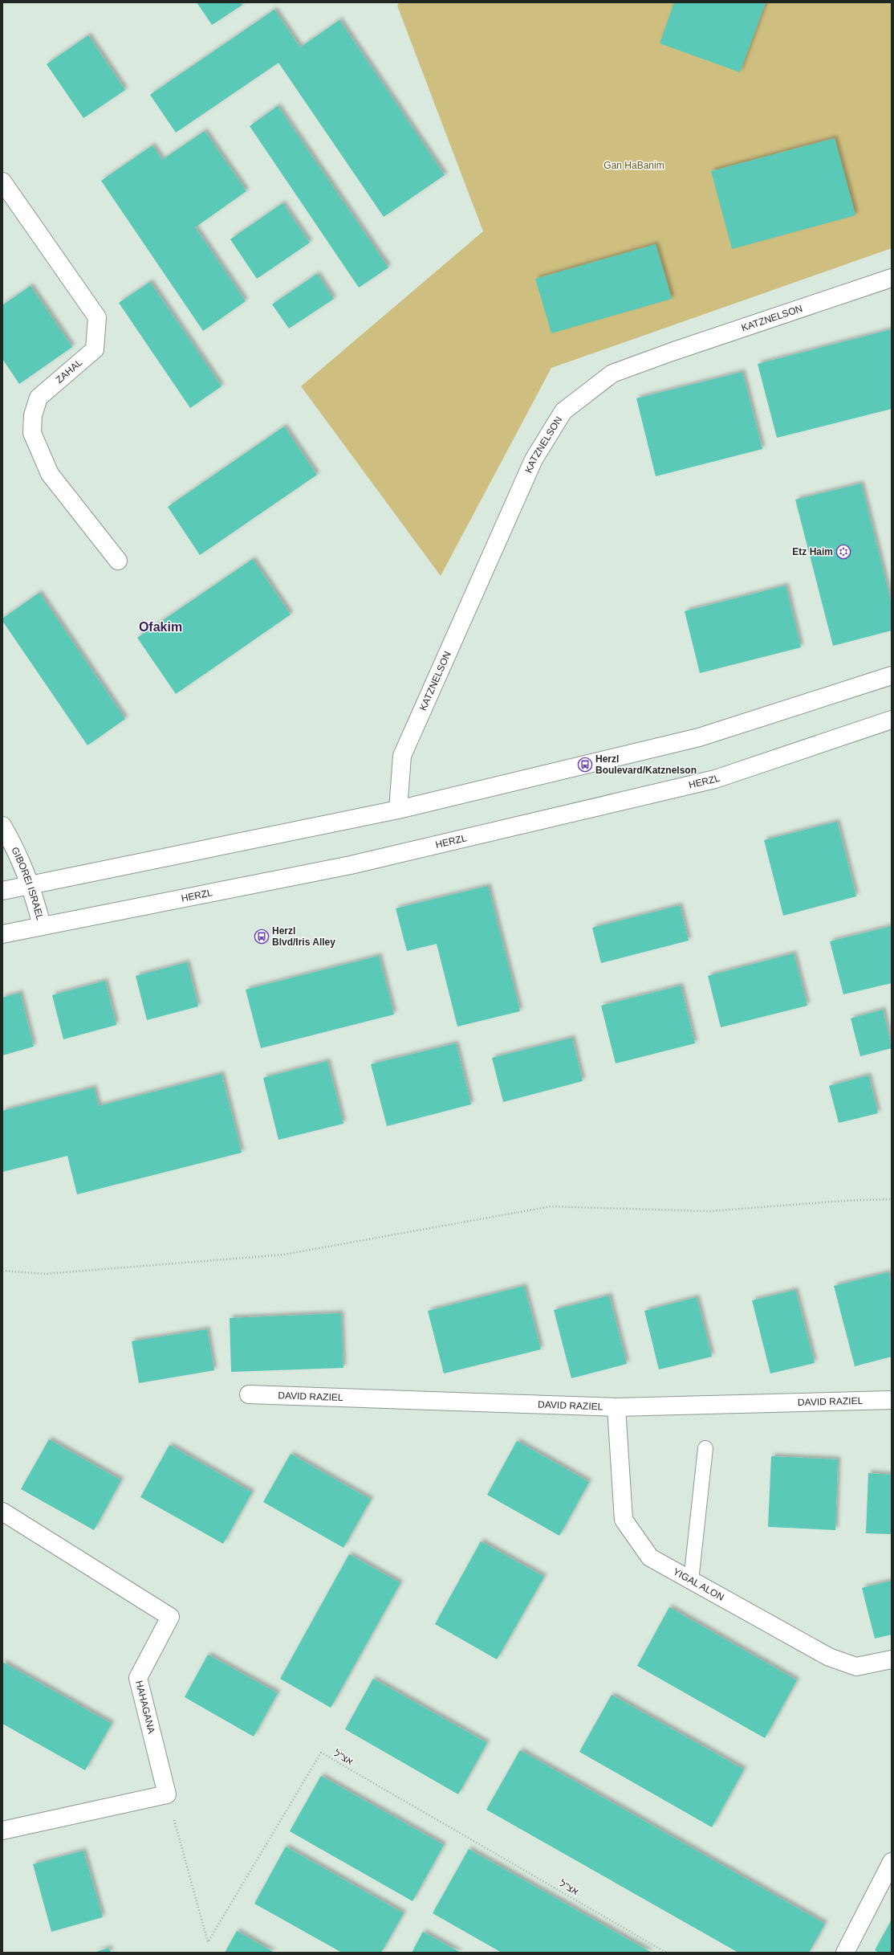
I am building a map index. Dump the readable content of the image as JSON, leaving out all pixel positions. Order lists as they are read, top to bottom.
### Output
{
  "streets": {
    "street": [
      "KATZNELSON",
      "ZAHAL",
      "HERZL",
      "GIBOREI ISRAEL",
      "DAVID RAZIEL",
      "YIGAL ALON",
      "HAHAGANA"
    ],
    "path": ["אצ\"ל"]
  },
  "crossings": [
    ["HERZL", "GIBOREI ISRAEL"],
    ["DAVID RAZIEL", "YIGAL ALON"],
    ["HAHAGANA", "אצ\"ל"]
  ],
  "districts": ["Ofakim"],
  "parks": ["Gan HaBanim"],
  "places": {
    "synagogue": ["Etz Haim"],
    "bus stop": ["Herzl Boulevard/Katznelson", "Herzl Blvd/Iris Alley"]
  }
}
